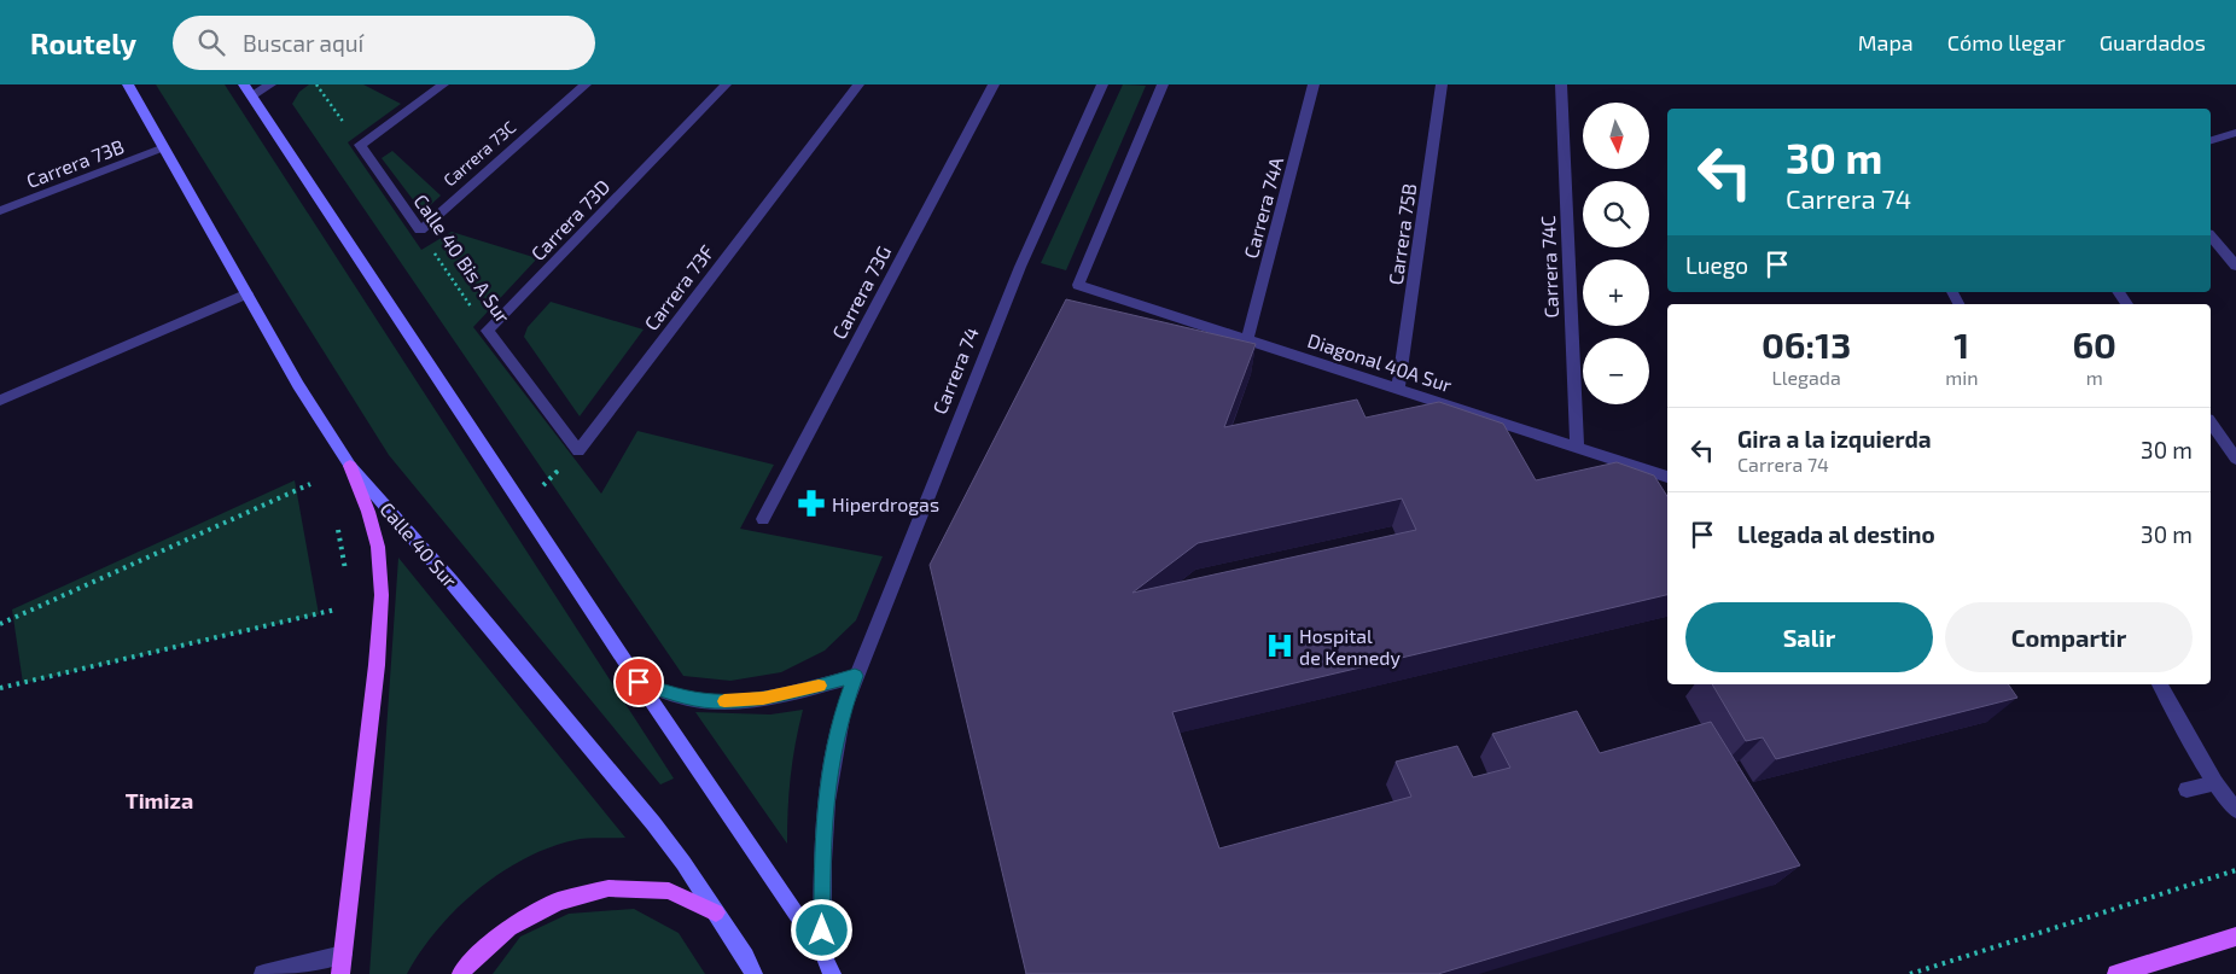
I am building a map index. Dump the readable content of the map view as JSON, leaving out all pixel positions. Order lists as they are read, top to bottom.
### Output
{
  "streets": {
    "street": [
      "Carrera 73C",
      "Carrera 73B",
      "Carrera 74A",
      "Carrera 73D",
      "Carrera 75B",
      "Calle 40 Bis A Sur",
      "Carrera 74C",
      "Carrera 73F",
      "Carrera 73G",
      "Diagonal 40A Sur",
      "Carrera 74",
      "Calle 40 Sur"
    ]
  },
  "crossings": [
    ["Carrera 73C", "Calle 40 Bis A Sur"],
    ["Carrera 73B", "Calle 40 Sur"],
    ["Carrera 74A", "Diagonal 40A Sur"],
    ["Carrera 73D", "Calle 40 Bis A Sur"],
    ["Carrera 75B", "Diagonal 40A Sur"],
    ["Calle 40 Bis A Sur", "Carrera 73F"],
    ["Carrera 74C", "Diagonal 40A Sur"]
  ],
  "districts": ["Timiza"],
  "places": {
    "pharmacy": ["Hiperdrogas"],
    "hospital": ["Hospital de Kennedy"]
  },
  "north": "bottom",
  "page": {
    "header": "Routely",
    "search": "Buscar aquí",
    "nav": ["Mapa", "Cómo llegar", "Guardados"],
    "map_buttons": ["+", "−"],
    "turn": ["30 m", "Carrera 74"],
    "then": "Luego",
    "eta": [
      "06:13",
      "Llegada",
      "1",
      "min",
      "60",
      "m"
    ],
    "list": [
      {
        "name": "Gira a la izquierda",
        "note": "Carrera 74",
        "value": "30 m"
      },
      {
        "name": "Llegada al destino",
        "value": "30 m"
      }
    ],
    "buttons": ["Salir", "Compartir"]
  }
}
